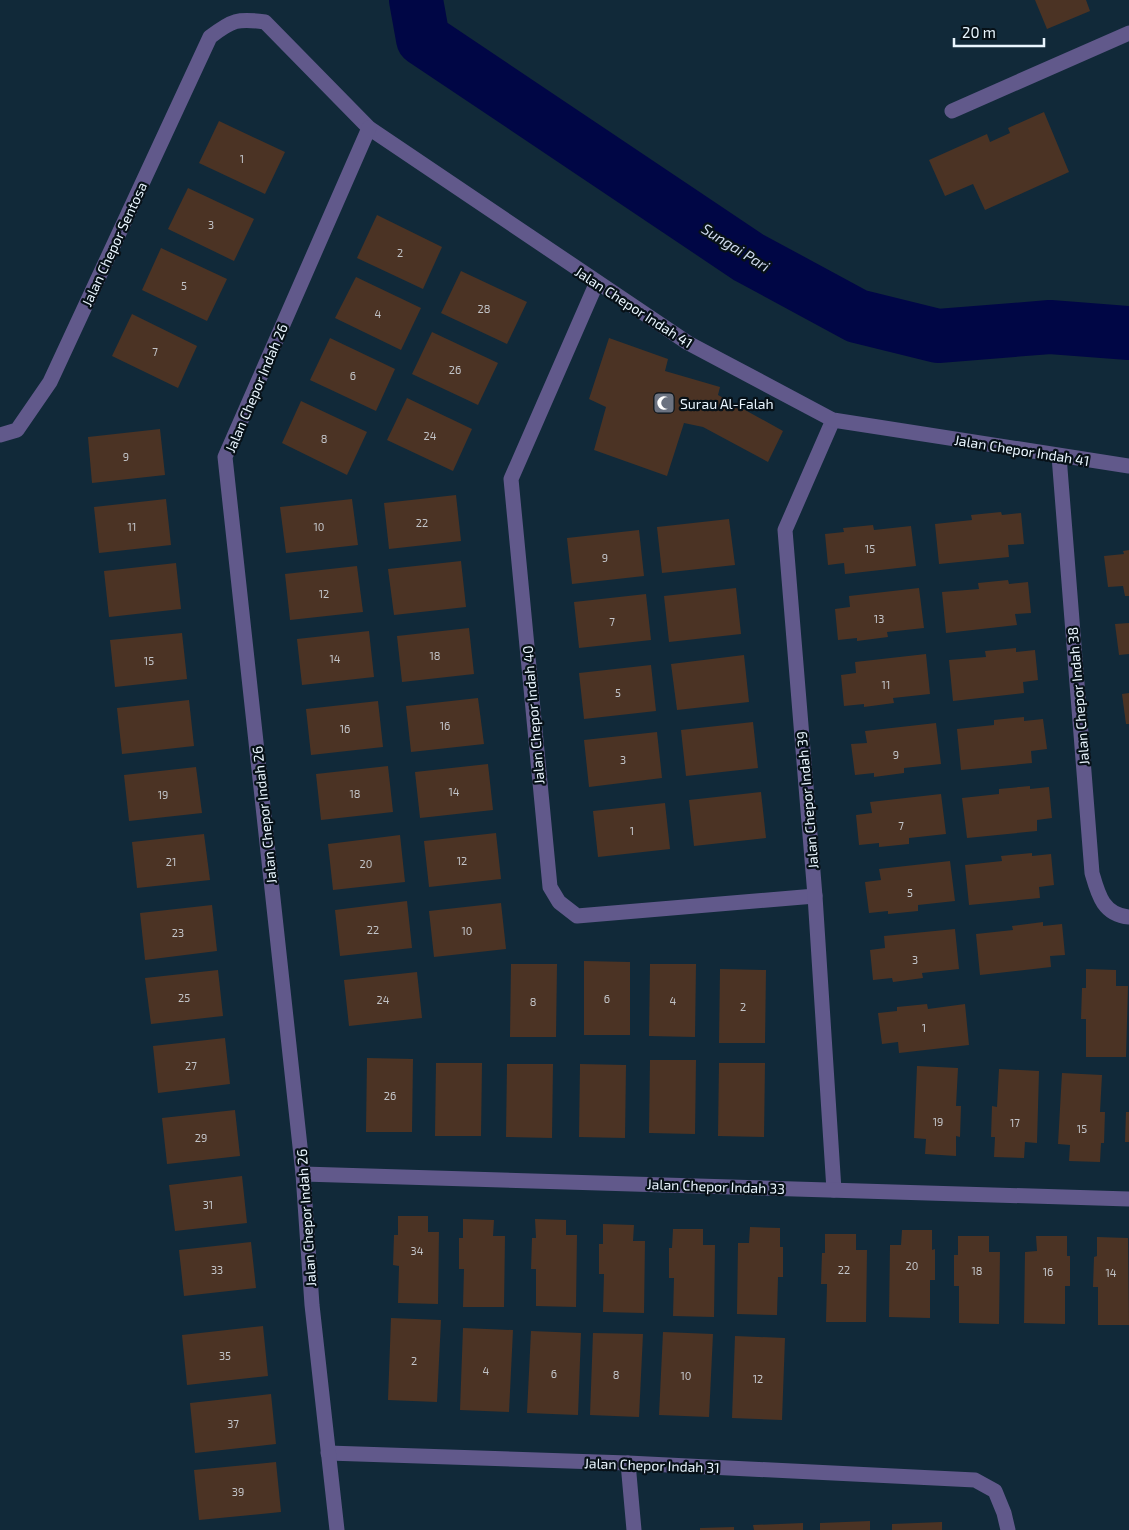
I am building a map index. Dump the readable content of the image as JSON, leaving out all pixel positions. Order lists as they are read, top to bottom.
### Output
{
  "streets": {
    "street": [
      "Jalan Chepor Sentosa",
      "Jalan Chepor Indah 41",
      "Jalan Chepor Indah 26",
      "Jalan Chepor Indah 38",
      "Jalan Chepor Indah 40",
      "Jalan Chepor Indah 39",
      "Jalan Chepor Indah 33",
      "Jalan Chepor Indah 31"
    ]
  },
  "crossings": [
    ["Jalan Chepor Sentosa", "Jalan Chepor Indah 41"],
    ["Jalan Chepor Indah 41", "Jalan Chepor Indah 26"],
    ["Jalan Chepor Indah 41", "Jalan Chepor Indah 38"],
    ["Jalan Chepor Indah 41", "Jalan Chepor Indah 40"],
    ["Jalan Chepor Indah 41", "Jalan Chepor Indah 39"],
    ["Jalan Chepor Indah 26", "Jalan Chepor Indah 33"],
    ["Jalan Chepor Indah 26", "Jalan Chepor Indah 31"],
    ["Jalan Chepor Indah 40", "Jalan Chepor Indah 39"],
    ["Jalan Chepor Indah 39", "Jalan Chepor Indah 33"]
  ],
  "water": ["Sungai Pari"],
  "places": {
    "mosque": ["Surau Al-Falah"]
  },
  "house_numbers": [
    "1",
    "3",
    "2",
    "5",
    "28",
    "4",
    "7",
    "26",
    "6",
    "24",
    "8",
    "9",
    "22",
    "11",
    "10",
    "15",
    "9",
    "12",
    "13",
    "7",
    "18",
    "14",
    "15",
    "11",
    "5",
    "16",
    "16",
    "9",
    "3",
    "14",
    "18",
    "19",
    "7",
    "1",
    "12",
    "21",
    "20",
    "5",
    "22",
    "10",
    "23",
    "3",
    "25",
    "6",
    "24",
    "4",
    "8",
    "2",
    "1",
    "27",
    "26",
    "19",
    "17",
    "15",
    "29",
    "31",
    "34",
    "20",
    "33",
    "22",
    "18",
    "16",
    "14",
    "35",
    "2",
    "4",
    "6",
    "8",
    "10",
    "12",
    "37",
    "39"
  ],
  "scale_bar": "20 m"
}
